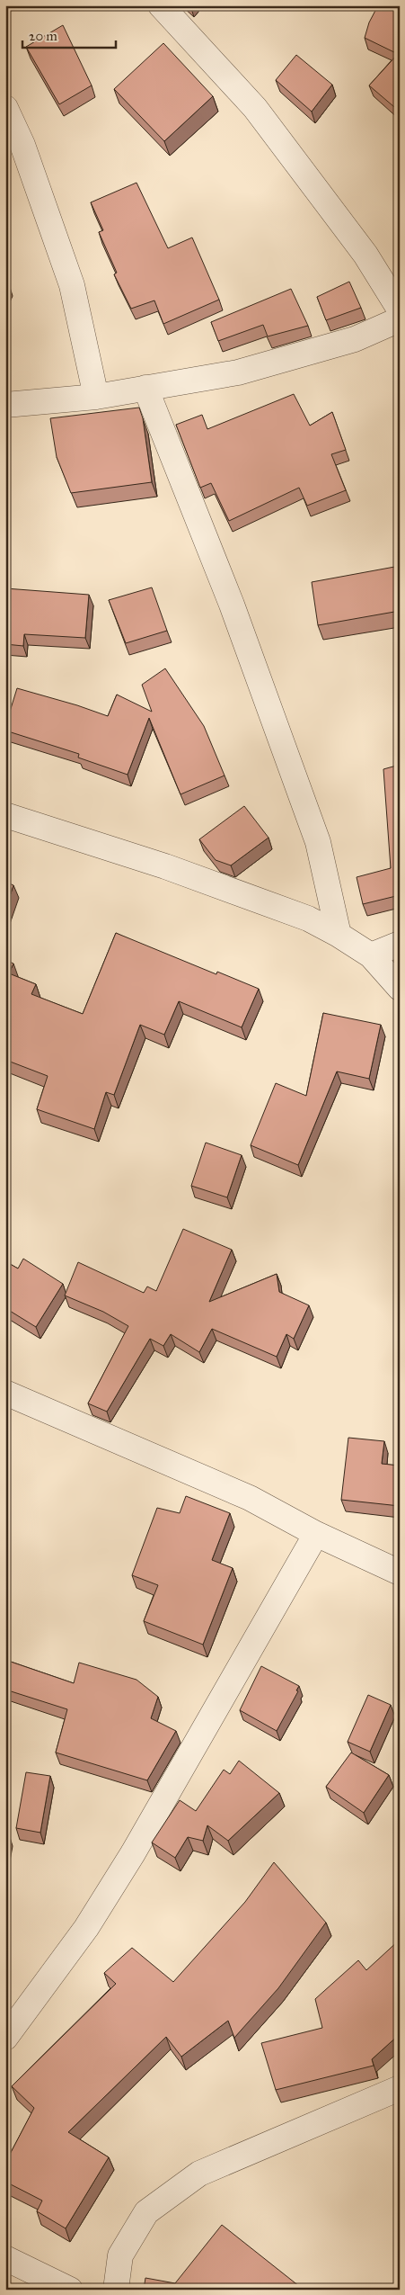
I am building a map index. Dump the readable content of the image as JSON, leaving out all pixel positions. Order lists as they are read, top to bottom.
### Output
{
  "scale_bar": "20 m"
}
